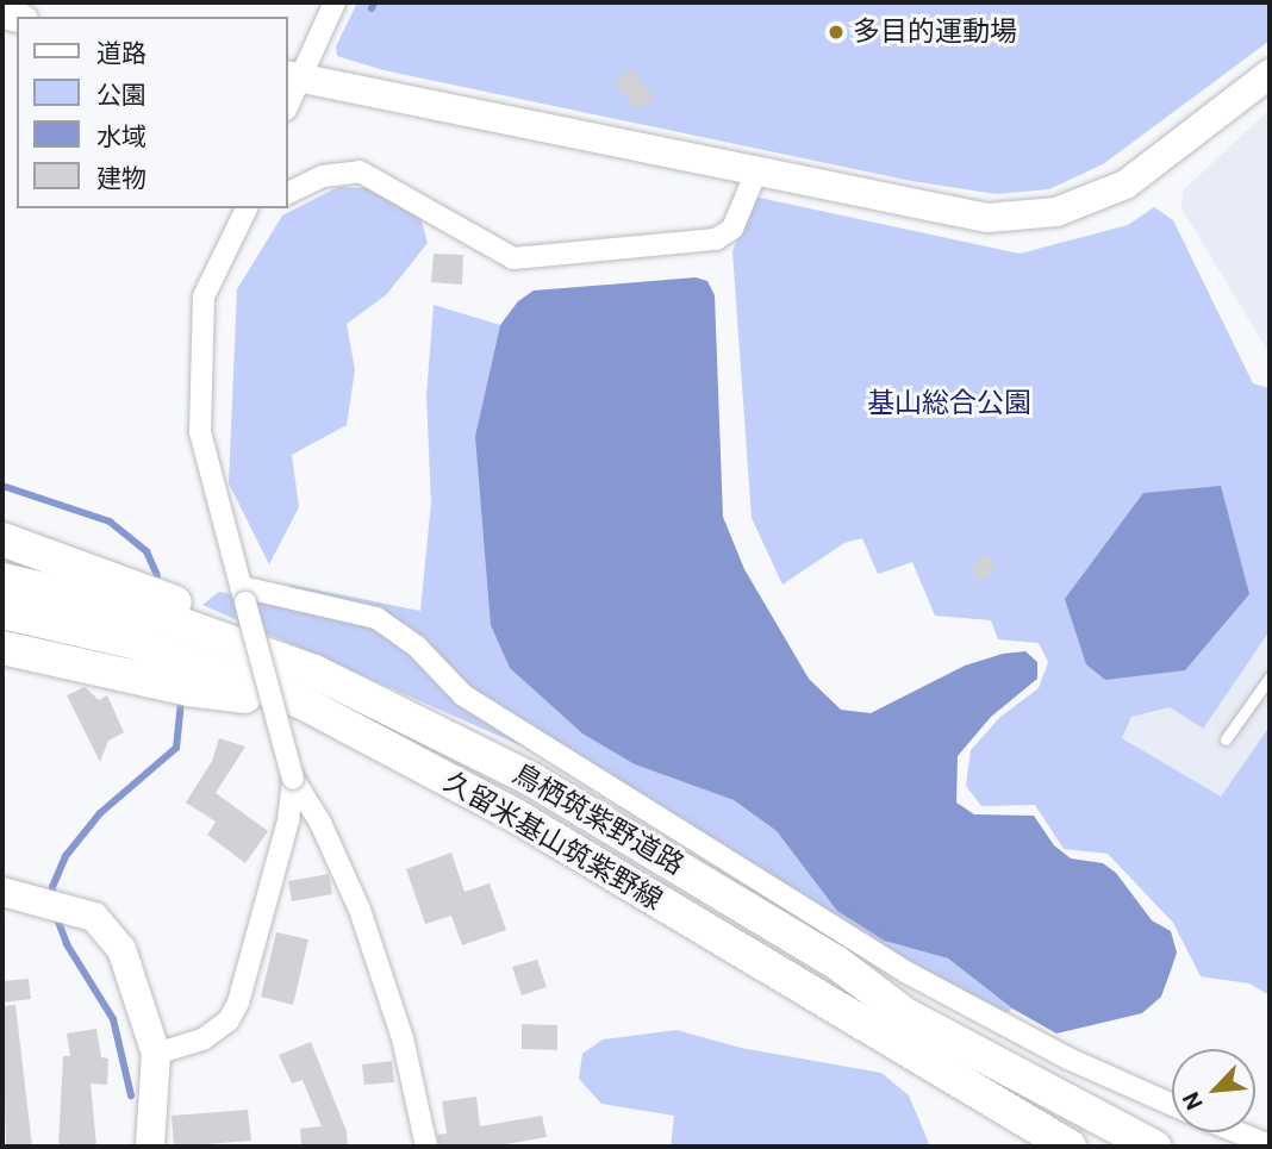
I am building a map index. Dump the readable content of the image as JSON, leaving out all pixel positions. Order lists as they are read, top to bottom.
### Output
{
  "streets": {
    "main road": ["鳥栖筑紫野道路", "久留米基山筑紫野線"]
  },
  "crossings": [
    ["鳥栖筑紫野道路", "久留米基山筑紫野線"]
  ],
  "parks": ["基山総合公園"],
  "places": ["多目的運動場"],
  "legend": [
    "道路",
    "公園",
    "水域",
    "建物"
  ],
  "north": "bottom left"
}
